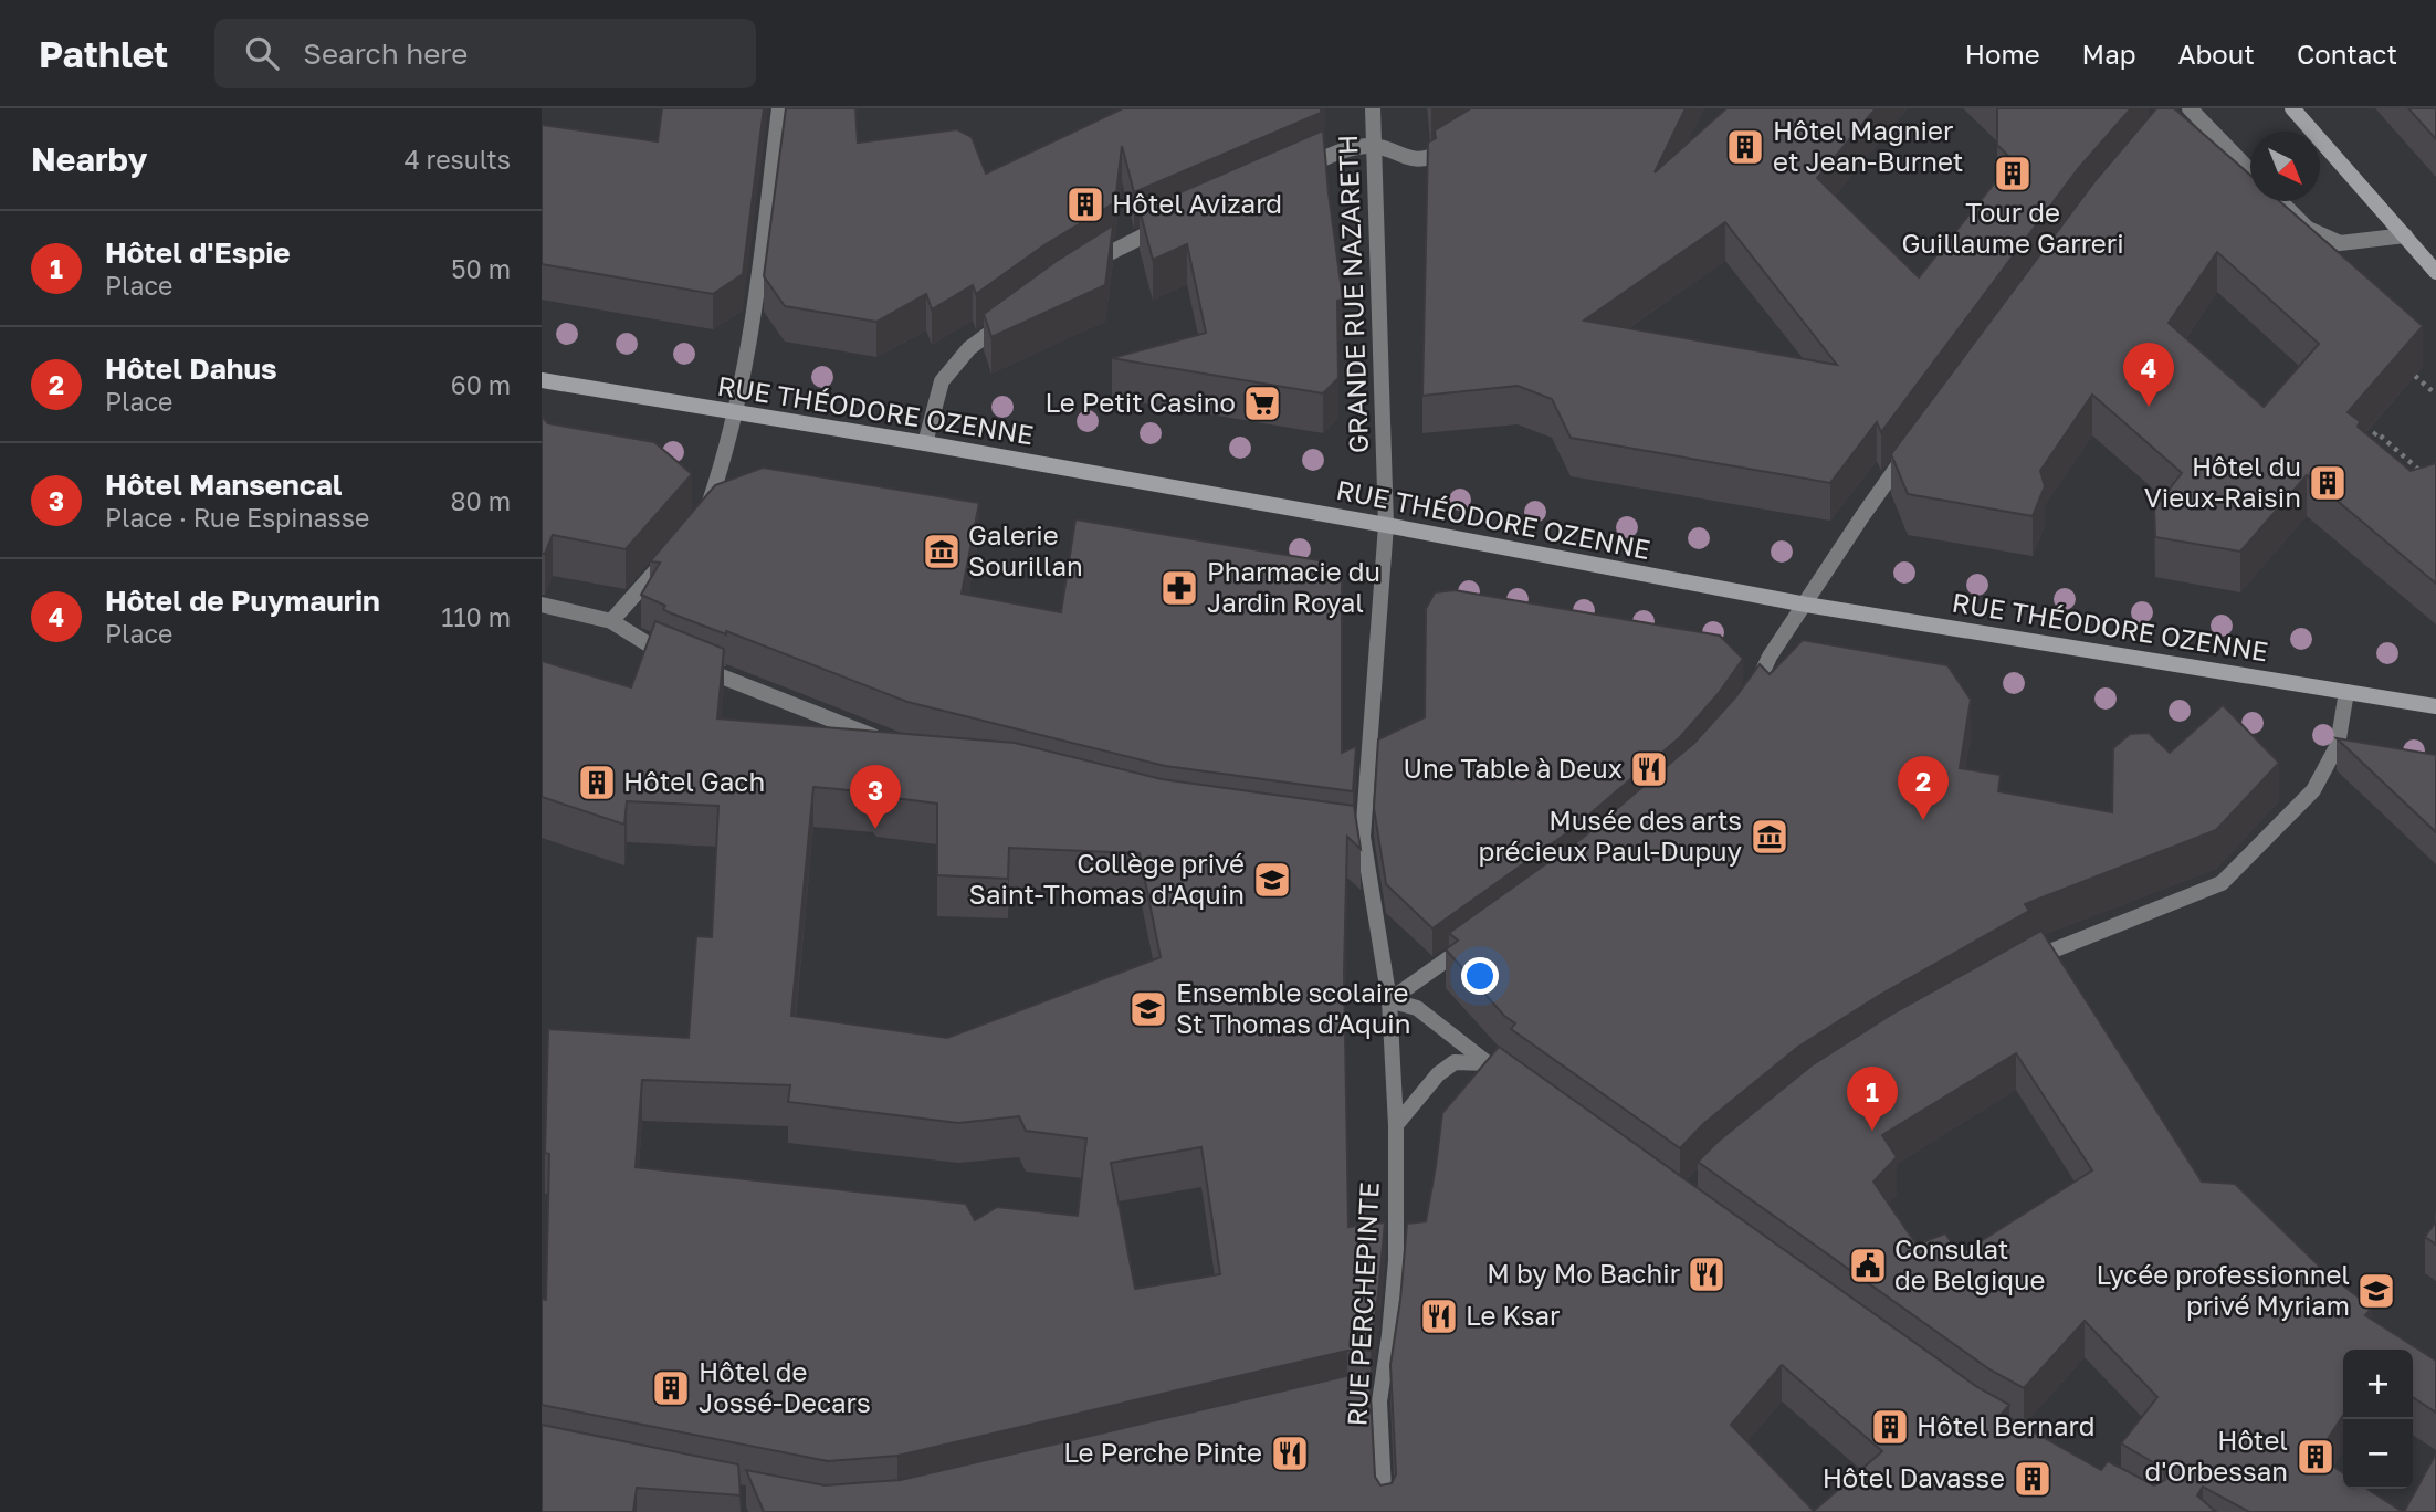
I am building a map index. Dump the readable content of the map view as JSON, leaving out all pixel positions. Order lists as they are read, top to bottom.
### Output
{
  "streets": {
    "street": ["GRANDE RUE NAZARETH", "RUE THÉODORE OZENNE", "RUE PERCHEPINTE"]
  },
  "crossings": [
    ["GRANDE RUE NAZARETH", "RUE THÉODORE OZENNE"],
    ["GRANDE RUE NAZARETH", "RUE PERCHEPINTE"]
  ],
  "places": {
    "building": [
      "Hôtel Magnier et Jean-Burnet",
      "Tour de Guillaume Garreri",
      "Hôtel Avizard",
      "Hôtel du Vieux-Raisin",
      "Hôtel Gach",
      "Hôtel de Jossé-Decars",
      "Hôtel Bernard",
      "Hôtel d'Orbessan",
      "Hôtel Davasse"
    ],
    "supermarket": ["Le Petit Casino"],
    "museum": ["Galerie Sourillan", "Musée des arts précieux Paul-Dupuy"],
    "pharmacy": ["Pharmacie du Jardin Royal"],
    "restaurant": [
      "Une Table à Deux",
      "M by Mo Bachir",
      "Le Ksar",
      "Le Perche Pinte"
    ],
    "school or university": ["Collège privé Saint-Thomas d'Aquin", "Ensemble scolaire St Thomas d'Aquin", "Lycée professionnel privé Myriam"],
    "public building": ["Consulat de Belgique"]
  },
  "north": "bottom right",
  "page": {
    "header": "Pathlet",
    "search": "Search here",
    "nav": [
      "Home",
      "Map",
      "About",
      "Contact"
    ],
    "heading": ["Nearby", "4 results"],
    "list": [
      {
        "mark": "1",
        "name": "Hôtel d'Espie",
        "note": "Place",
        "value": "50 m"
      },
      {
        "mark": "2",
        "name": "Hôtel Dahus",
        "note": "Place",
        "value": "60 m"
      },
      {
        "mark": "3",
        "name": "Hôtel Mansencal",
        "note": "Place · Rue Espinasse",
        "value": "80 m"
      },
      {
        "mark": "4",
        "name": "Hôtel de Puymaurin",
        "note": "Place",
        "value": "110 m"
      }
    ],
    "pins": [
      "4",
      "2",
      "3",
      "1"
    ],
    "map_buttons": ["+", "−"]
  }
}
